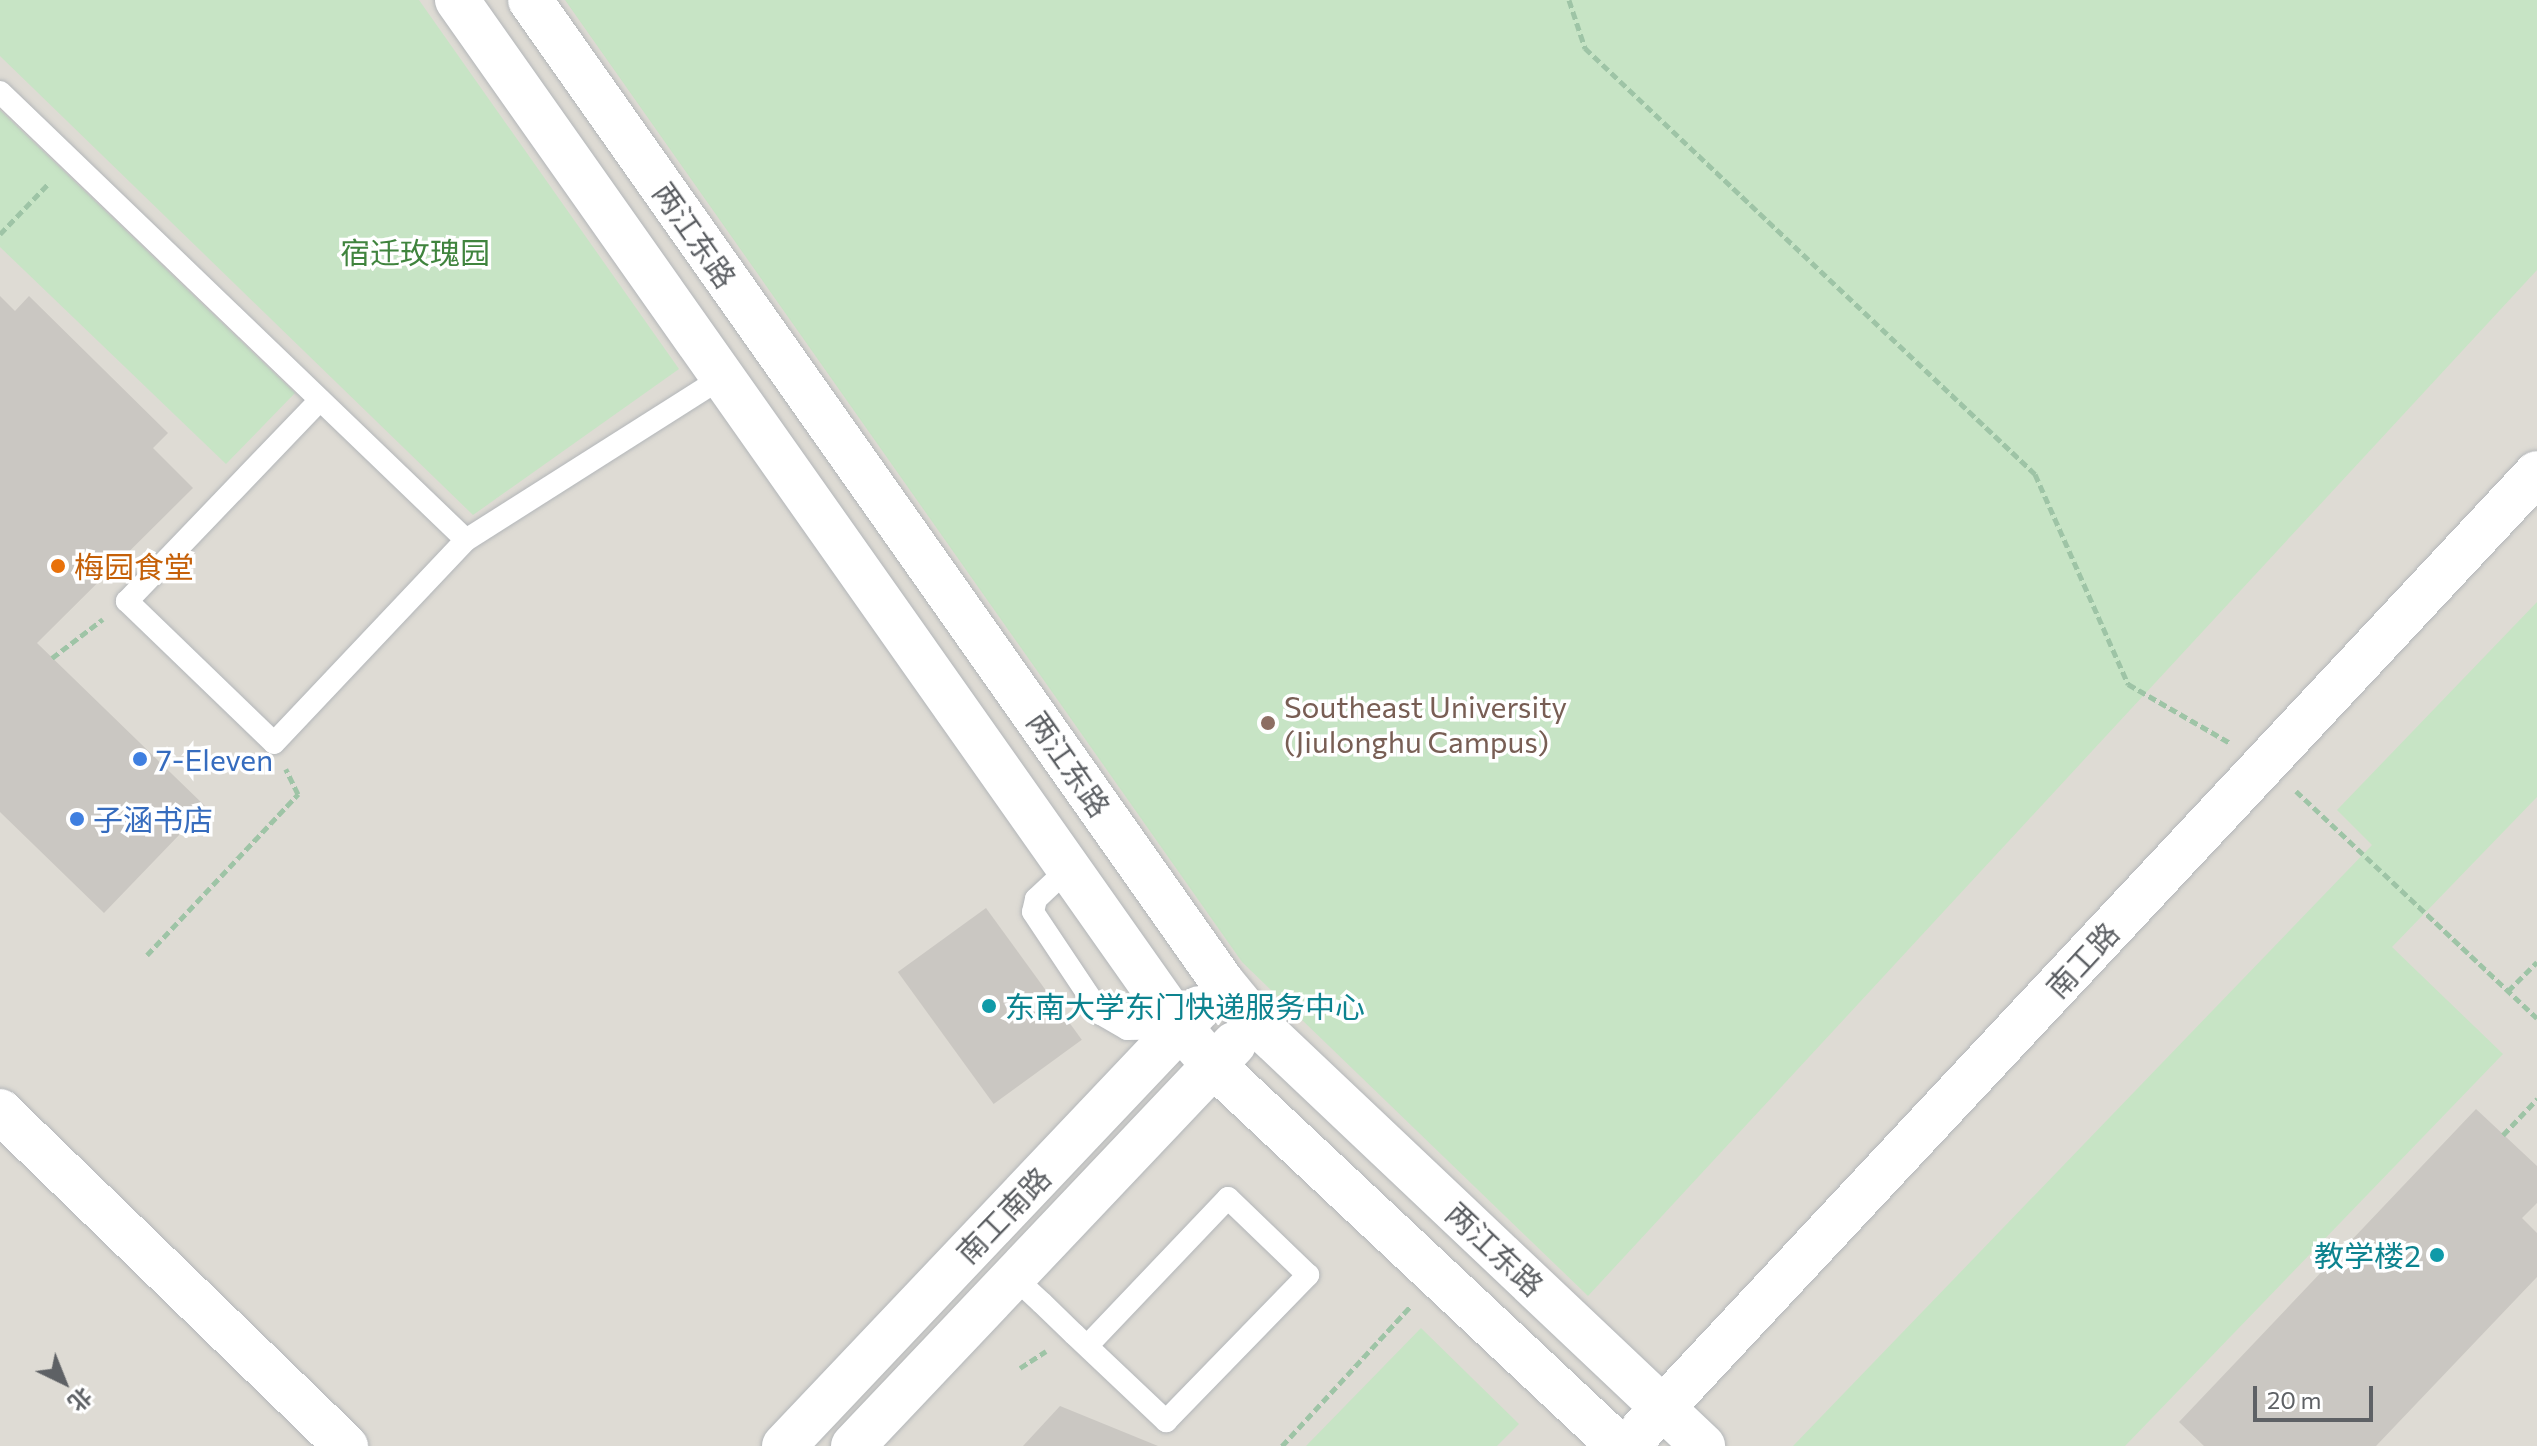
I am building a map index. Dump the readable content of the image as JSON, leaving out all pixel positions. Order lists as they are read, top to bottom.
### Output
{
  "streets": {
    "street": ["两江东路", "南工路", "南工南路"]
  },
  "crossings": [
    ["两江东路", "南工路"],
    ["两江东路", "南工南路"]
  ],
  "parks": ["宿迁玫瑰园"],
  "places": [
    "梅园食堂",
    "Southeast University (Jiulonghu Campus)",
    "7-Eleven",
    "子涵书店",
    "东南大学东门快递服务中心",
    "教学楼2"
  ],
  "scale_bar": "20 m",
  "north": "bottom right"
}
